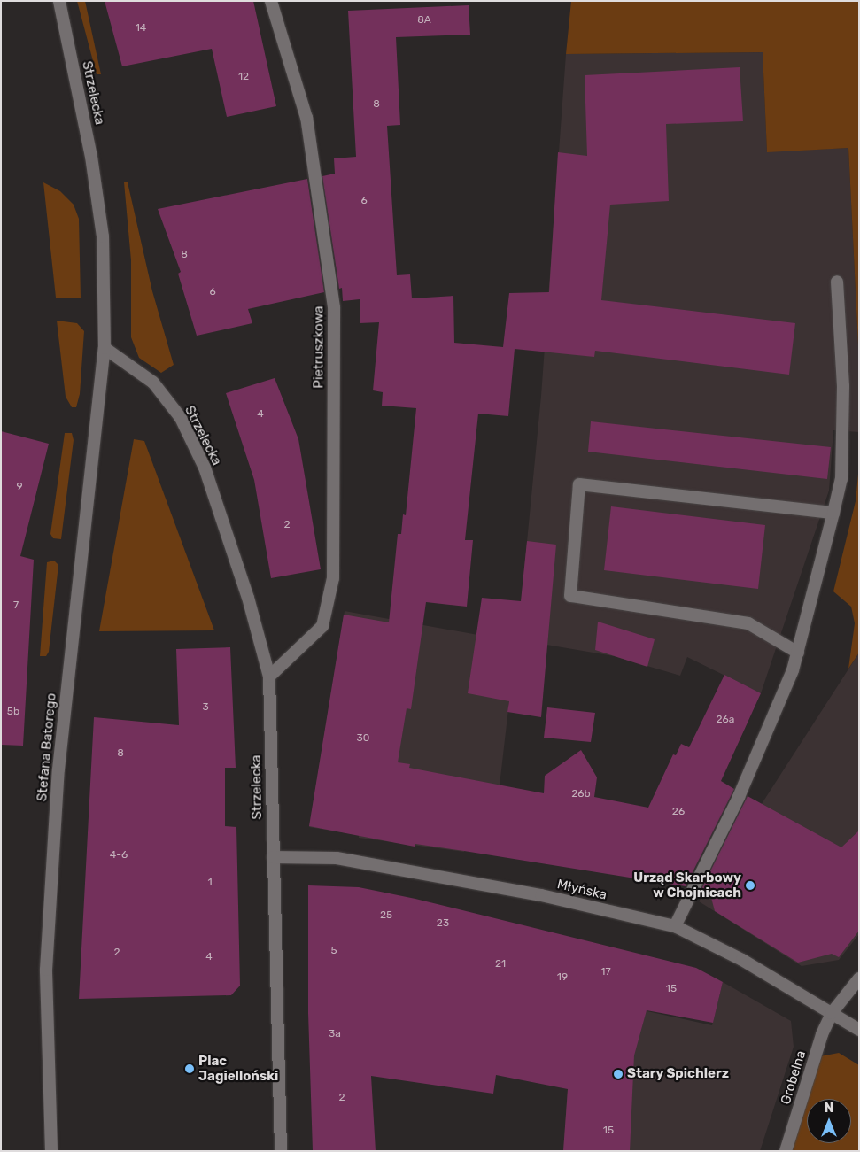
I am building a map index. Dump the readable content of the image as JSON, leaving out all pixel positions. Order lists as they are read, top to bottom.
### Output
{
  "streets": {
    "street": [
      "Strzelecka",
      "Pietruszkowa",
      "Stefana Batorego",
      "Młyńska",
      "Grobelna"
    ]
  },
  "crossings": [
    ["Strzelecka", "Pietruszkowa"],
    ["Strzelecka", "Stefana Batorego"],
    ["Strzelecka", "Młyńska"],
    ["Młyńska", "Grobelna"]
  ],
  "places": ["Urząd Skarbowy w Chojnicach", "Plac Jagielloński", "Stary Spichlerz"],
  "house_numbers": [
    "8A",
    "14",
    "12",
    "8",
    "6",
    "8",
    "6",
    "4",
    "9",
    "2",
    "7",
    "3",
    "5b",
    "26a",
    "30",
    "8",
    "26b",
    "26",
    "4-6",
    "1",
    "25",
    "23",
    "5",
    "2",
    "4",
    "21",
    "17",
    "19",
    "15",
    "3a",
    "2",
    "15"
  ],
  "north": "top"
}
